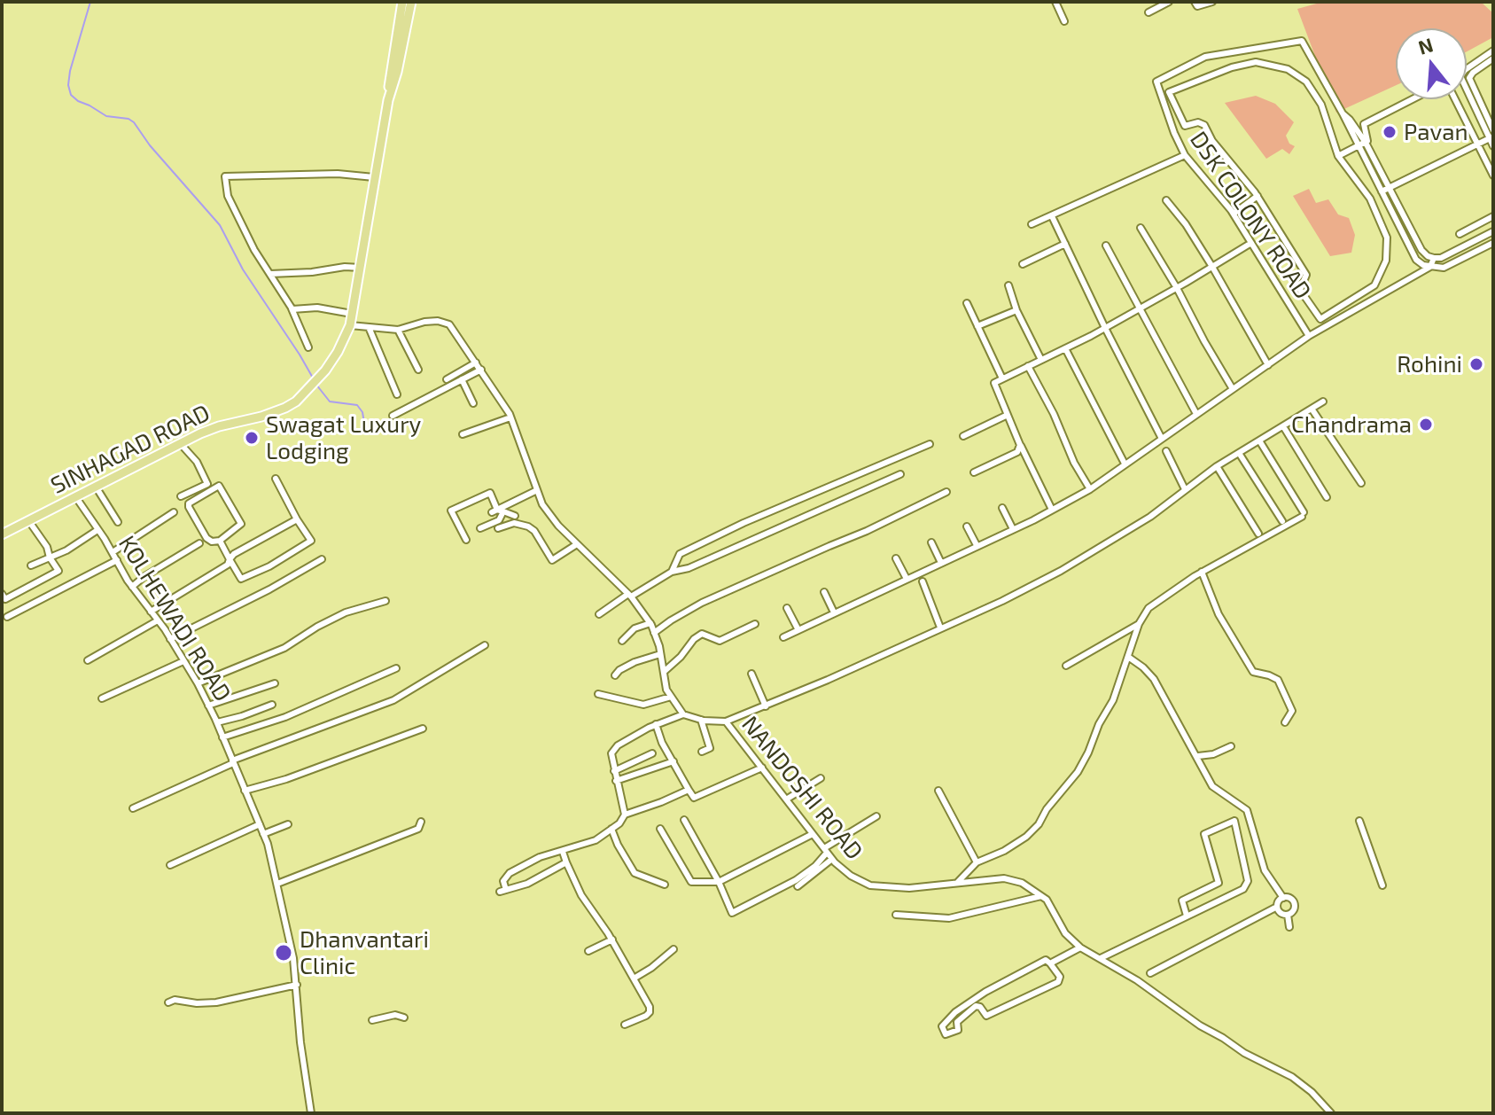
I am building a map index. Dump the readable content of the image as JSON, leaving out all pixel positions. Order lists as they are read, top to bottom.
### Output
{
  "streets": {
    "main road": ["SINHAGAD ROAD"],
    "street": ["DSK COLONY ROAD", "KOLHEWADI ROAD", "NANDOSHI ROAD"]
  },
  "crossings": [
    ["SINHAGAD ROAD", "KOLHEWADI ROAD"]
  ],
  "places": [
    "Pavan",
    "Rohini",
    "Chandrama",
    "Swagat Luxury Lodging",
    "Dhanvantari Clinic"
  ],
  "north": "top"
}
